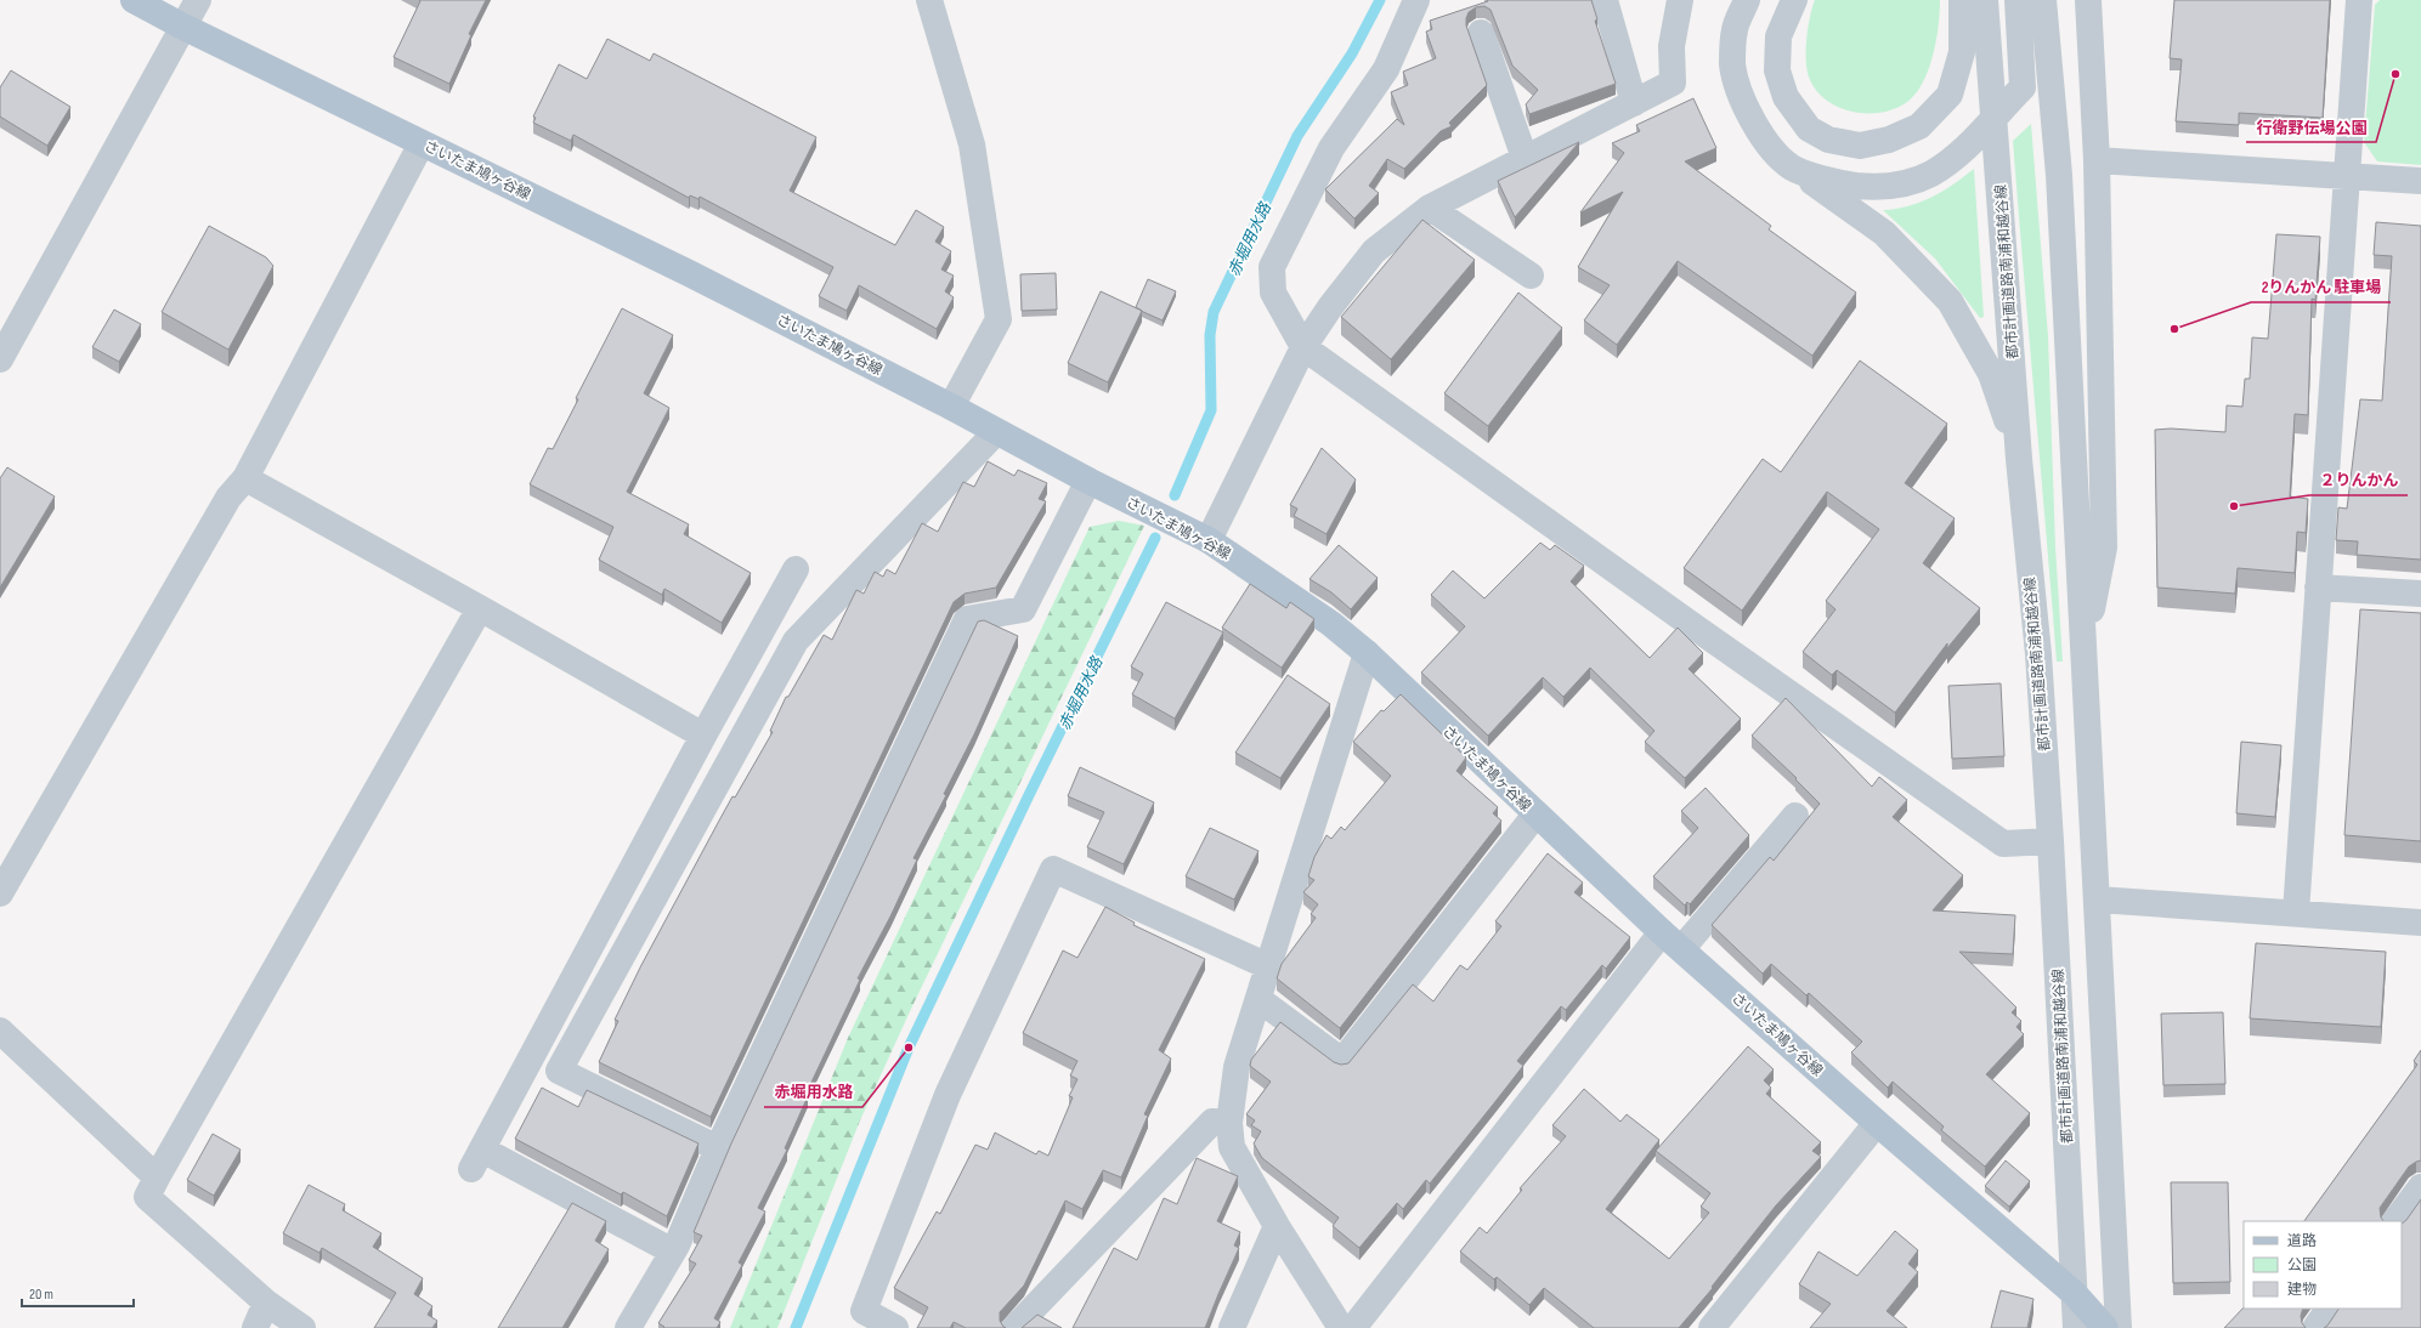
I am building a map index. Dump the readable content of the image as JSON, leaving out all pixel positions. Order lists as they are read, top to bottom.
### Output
{
  "streets": {
    "main road": ["さいたま鳩ヶ谷線"],
    "street": ["都市計画道路南浦和越谷線"]
  },
  "crossings": [
    ["さいたま鳩ヶ谷線", "都市計画道路南浦和越谷線"]
  ],
  "water": ["赤堀用水路"],
  "places": [
    "行衛野伝場公園",
    "2りんかん 駐車場",
    "２りんかん",
    "赤堀用水路"
  ],
  "legend": ["道路", "公園", "建物"],
  "scale_bar": "20 m"
}
